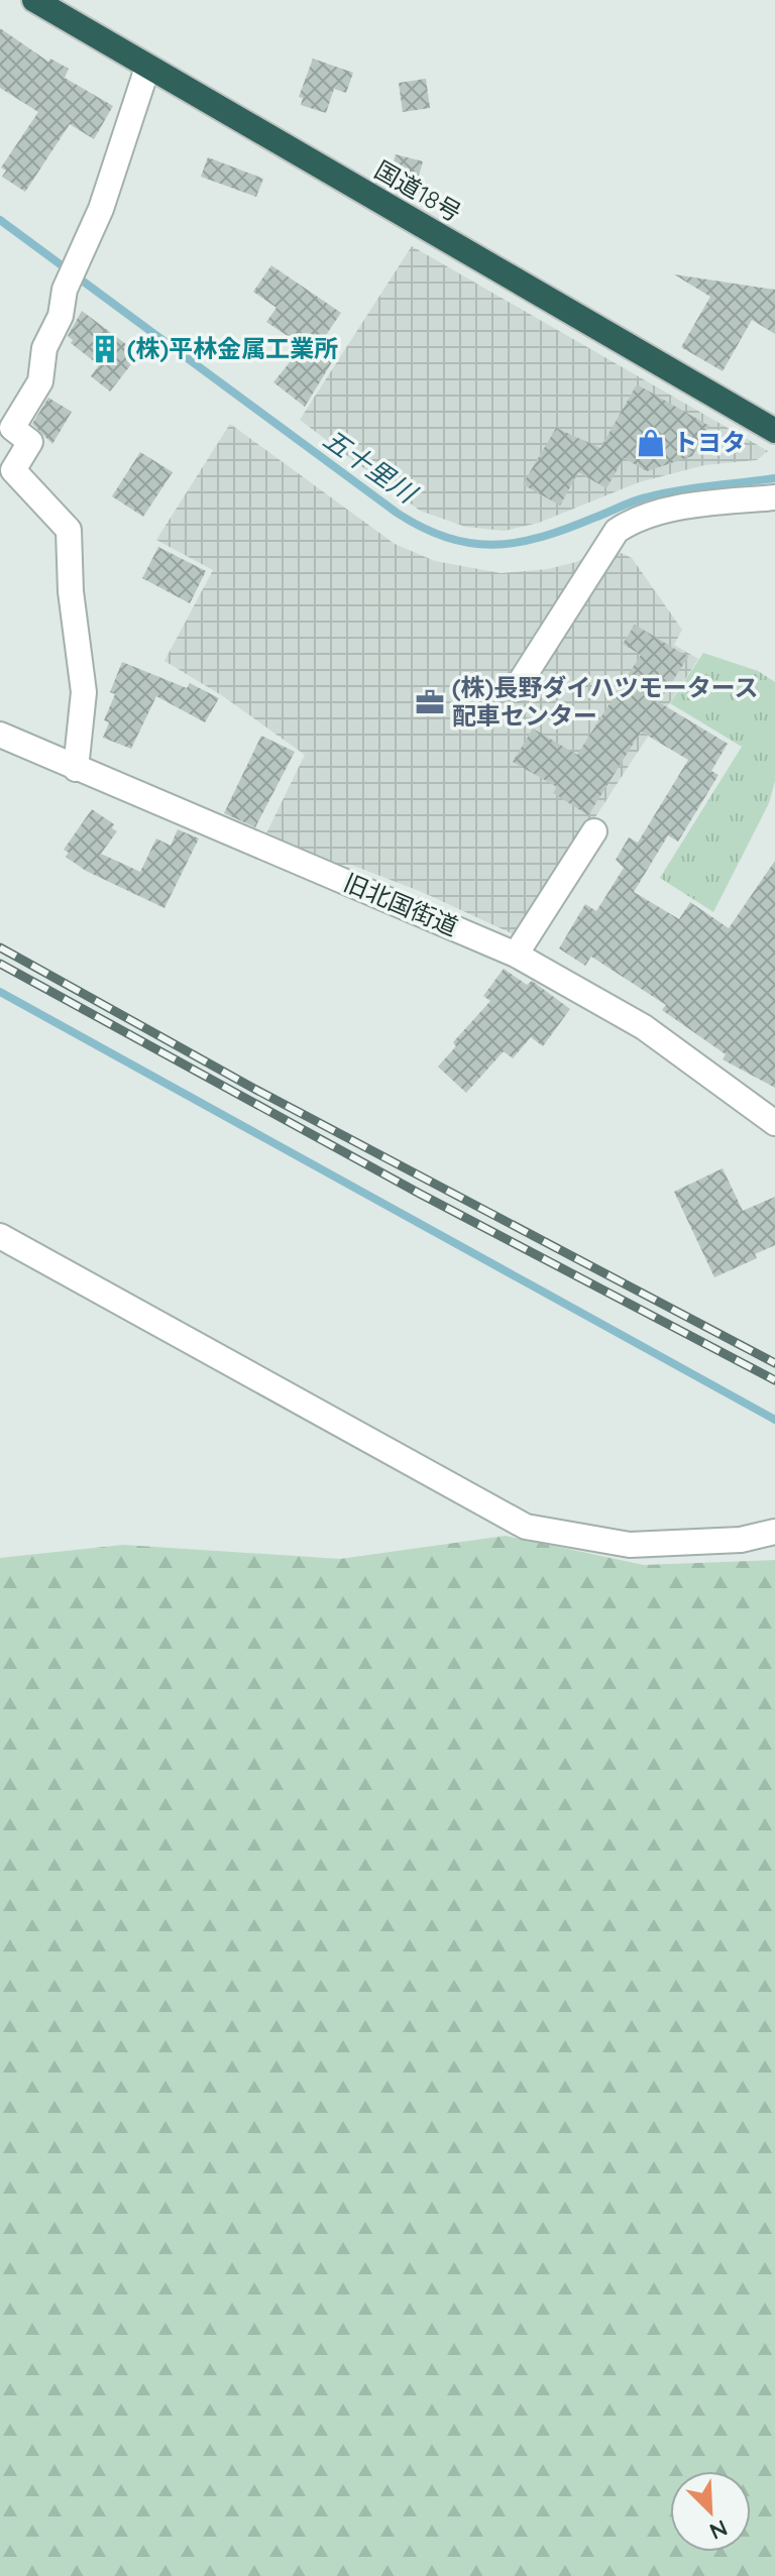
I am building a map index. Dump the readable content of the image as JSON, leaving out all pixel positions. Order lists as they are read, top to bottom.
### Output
{
  "streets": {
    "highway": ["国道18号"],
    "street": ["旧北国街道"]
  },
  "water": ["五十里川"],
  "places": {
    "building": ["(株)平林金属工業所"],
    "shop": ["トヨタ"],
    "office": ["(株)長野ダイハツモータース 配車センター"]
  },
  "north": "bottom right"
}
